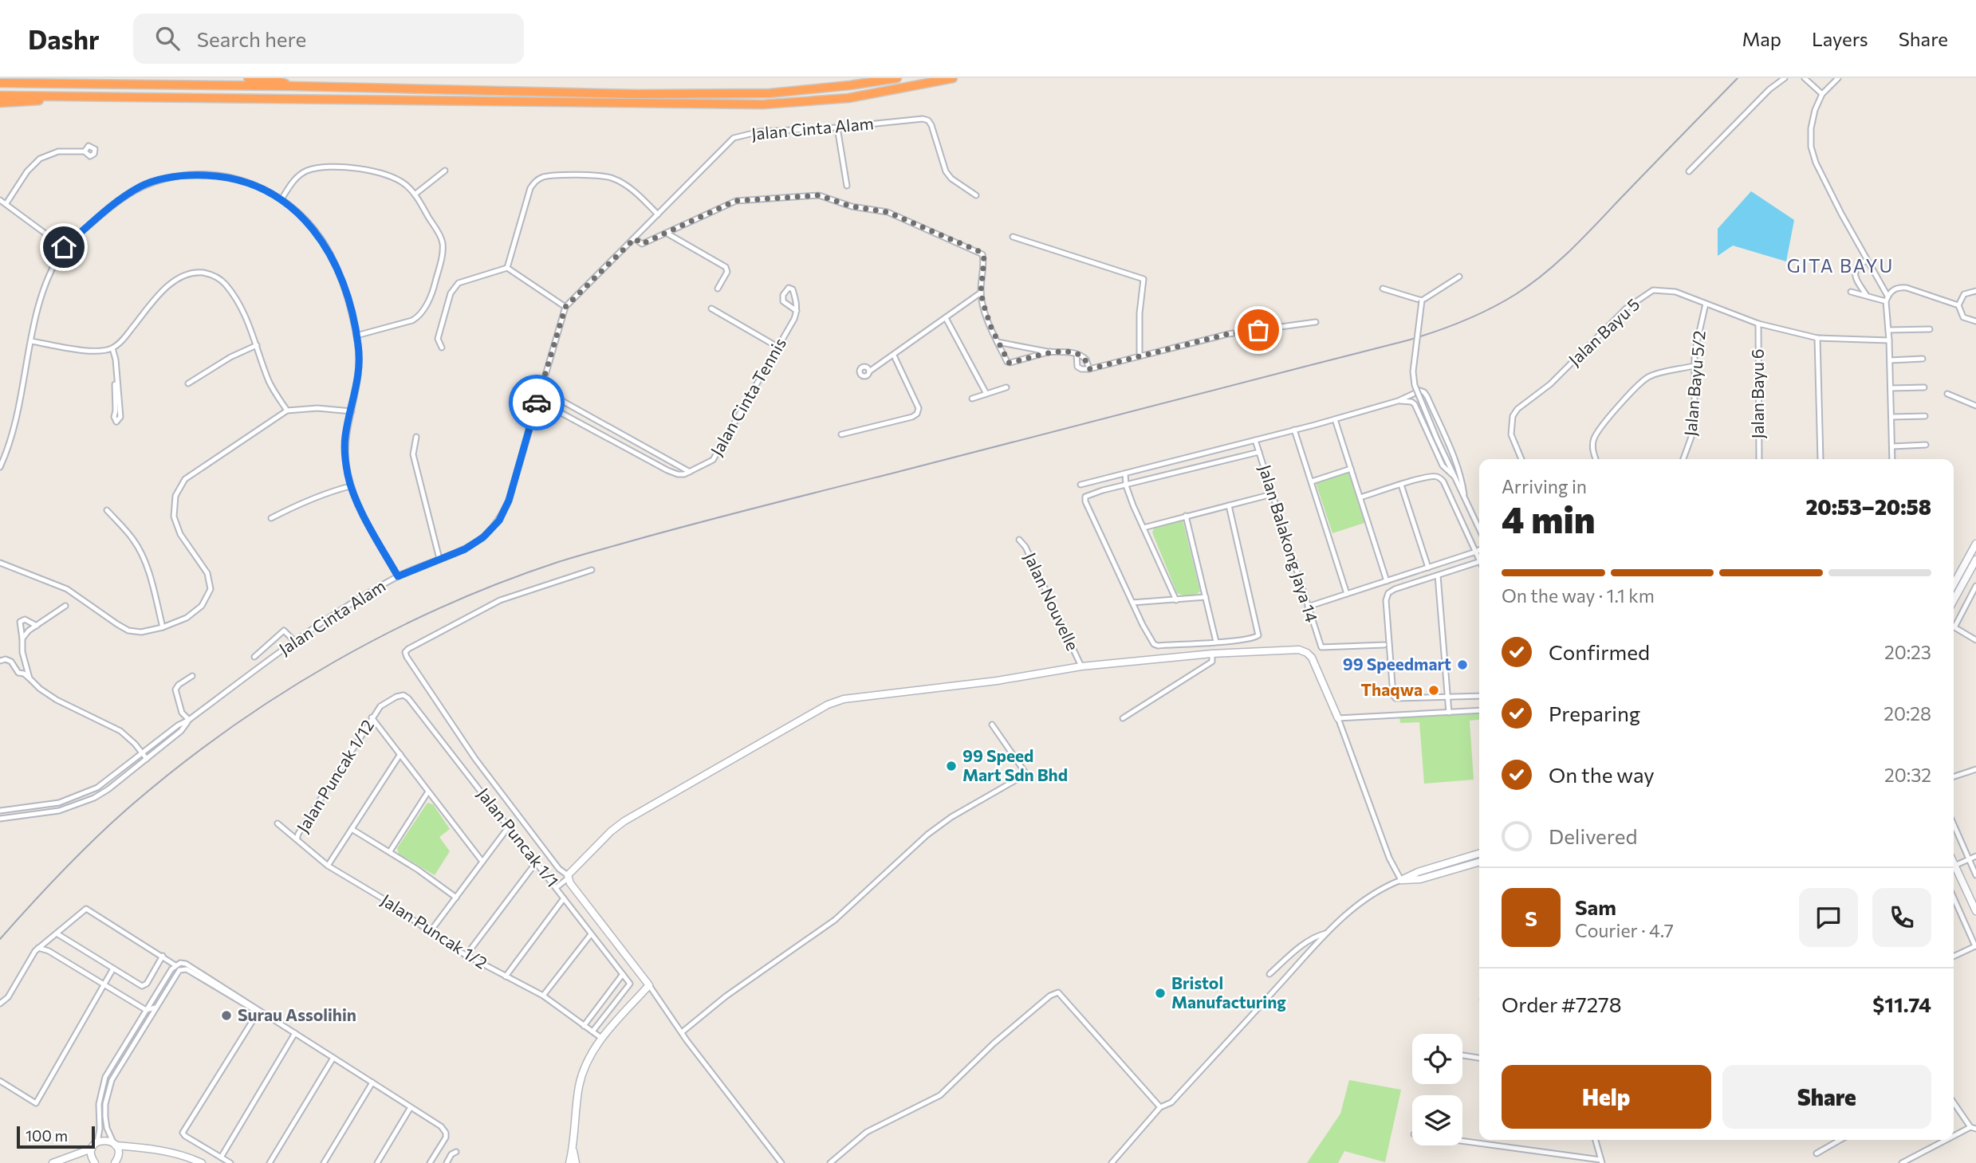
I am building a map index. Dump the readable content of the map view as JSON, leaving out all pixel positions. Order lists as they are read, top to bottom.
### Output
{
  "streets": {
    "street": [
      "Jalan Cinta Alam",
      "Jalan Bayu 5",
      "Jalan Bayu 5/2",
      "Jalan Bayu 6",
      "Jalan Cinta Tennis",
      "Jalan Balakong Jaya 14",
      "Jalan Nouvelle",
      "Jalan Puncak 1/12",
      "Jalan Puncak 1/1",
      "Jalan Puncak 1/2"
    ]
  },
  "crossings": [
    ["Jalan Bayu 5", "Jalan Bayu 5/2"],
    ["Jalan Bayu 5", "Jalan Bayu 6"],
    ["Jalan Puncak 1/12", "Jalan Puncak 1/1"],
    ["Jalan Puncak 1/12", "Jalan Puncak 1/2"],
    ["Jalan Puncak 1/1", "Jalan Puncak 1/2"]
  ],
  "districts": ["GITA BAYU"],
  "places": [
    "99 Speedmart",
    "Thaqwa",
    "99 Speed Mart Sdn Bhd",
    "Bristol Manufacturing",
    "Surau Assolihin"
  ],
  "scale_bar": "100 m",
  "page": {
    "header": "Dashr",
    "search": "Search here",
    "nav": ["Map", "Layers", "Share"],
    "heading": ["4 min", "Arriving in", "20:53–20:58"],
    "panel": [
      "Sam",
      "Courier · 4.7",
      "Order #7278",
      "$11.74"
    ],
    "bar": "On the way · 1.1 km",
    "list": [
      ["Confirmed", "20:23"],
      ["Preparing", "20:28"],
      ["On the way", "20:32"],
      "Delivered"
    ],
    "round": "S",
    "buttons": ["Help", "Share"],
    "scale": "100 m"
  }
}
